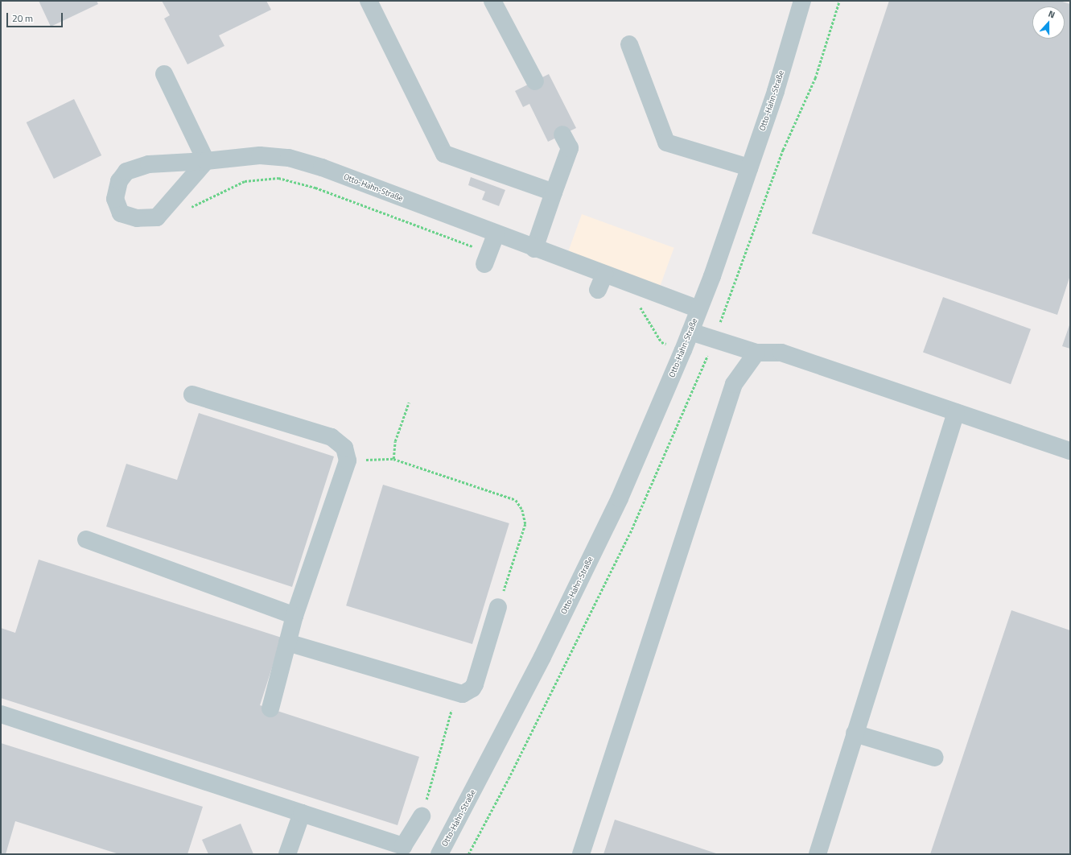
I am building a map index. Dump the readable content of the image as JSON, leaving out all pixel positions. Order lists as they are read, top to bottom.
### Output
{
  "streets": {
    "street": ["Otto-Hahn-Straße"]
  },
  "scale_bar": "20 m",
  "north": "top"
}
